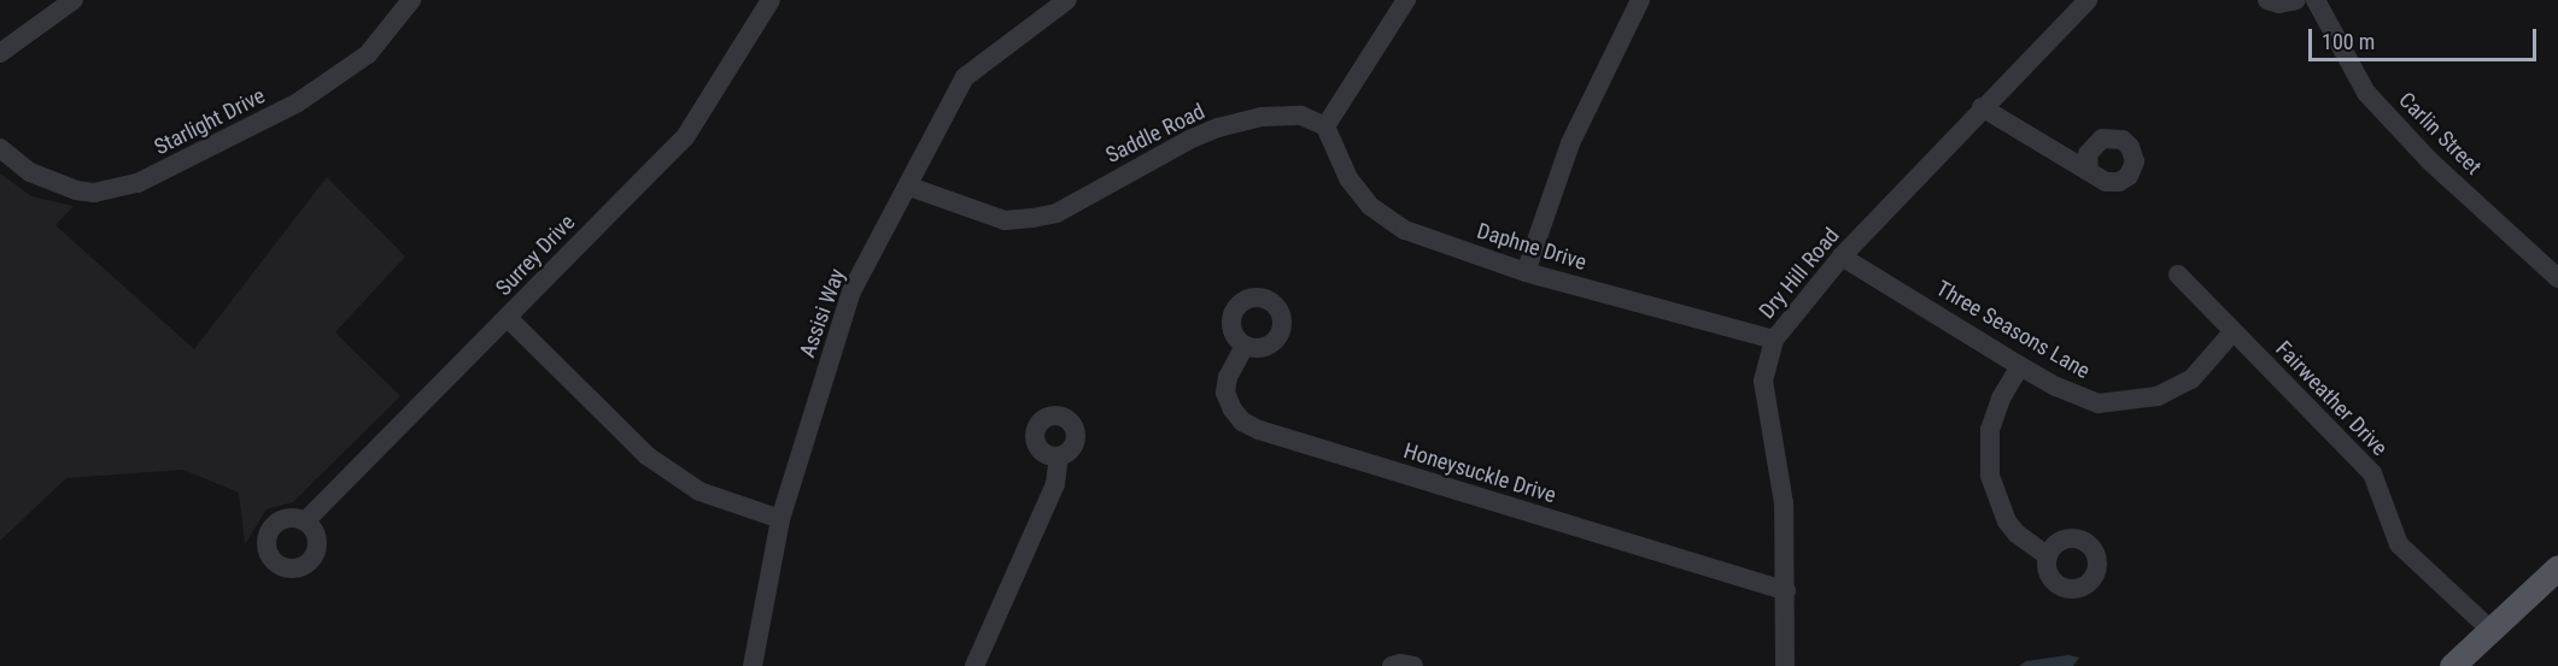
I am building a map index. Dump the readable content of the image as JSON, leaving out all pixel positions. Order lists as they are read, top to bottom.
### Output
{
  "streets": {
    "street": [
      "Starlight Drive",
      "Saddle Road",
      "Carlin Street",
      "Daphne Drive",
      "Surrey Drive",
      "Dry Hill Road",
      "Assisi Way",
      "Three Seasons Lane",
      "Fairweather Drive",
      "Honeysuckle Drive"
    ]
  },
  "crossings": [
    ["Saddle Road", "Daphne Drive"],
    ["Saddle Road", "Assisi Way"],
    ["Daphne Drive", "Dry Hill Road"],
    ["Dry Hill Road", "Three Seasons Lane"],
    ["Dry Hill Road", "Honeysuckle Drive"],
    ["Three Seasons Lane", "Fairweather Drive"]
  ],
  "scale_bar": "100 m"
}
